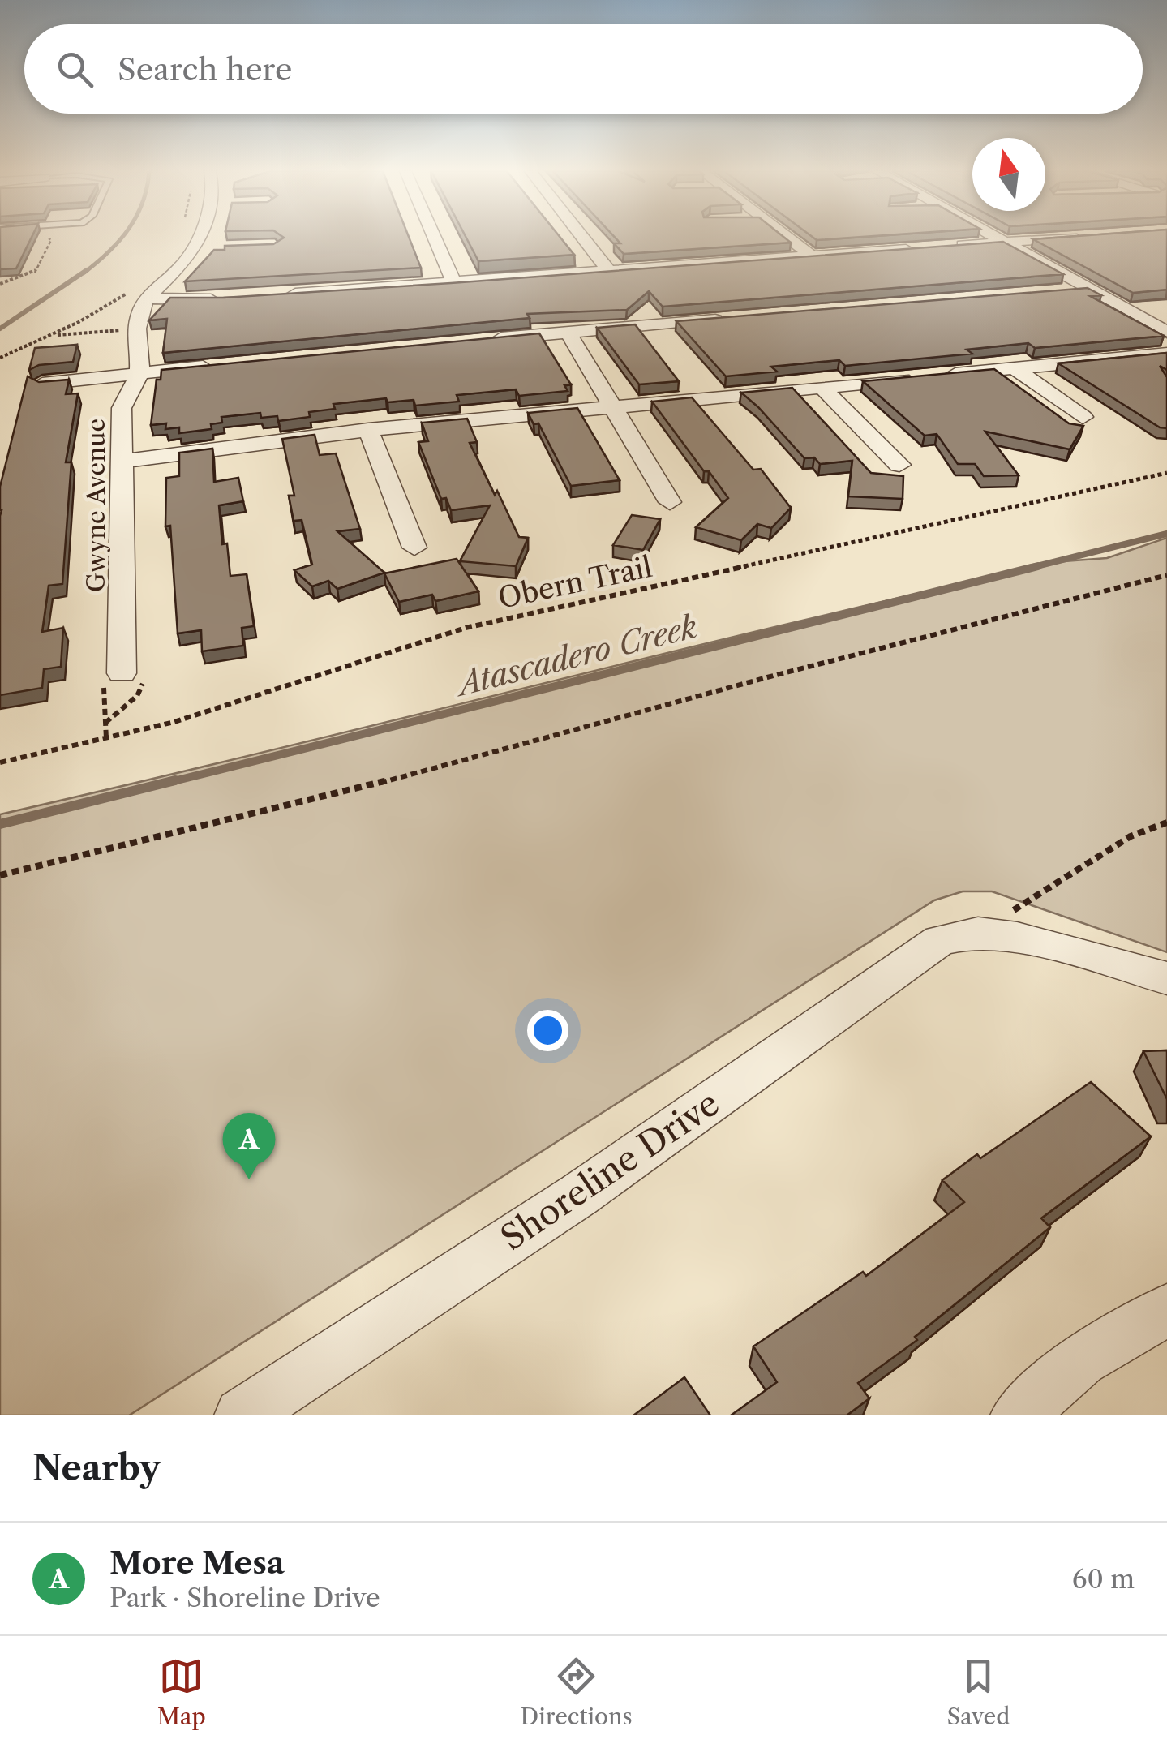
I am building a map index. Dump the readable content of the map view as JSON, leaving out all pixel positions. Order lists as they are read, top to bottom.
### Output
{
  "streets": {
    "street": ["Gwyne Avenue", "Shoreline Drive"],
    "path": ["Obern Trail"]
  },
  "water": ["Atascadero Creek"],
  "north": "top",
  "page": {
    "search": "Search here",
    "pins": "A",
    "heading": "Nearby",
    "list": [
      {
        "mark": "A",
        "name": "More Mesa",
        "note": "Park · Shoreline Drive",
        "value": "60 m"
      }
    ],
    "nav": ["Map", "Directions", "Saved"]
  }
}
